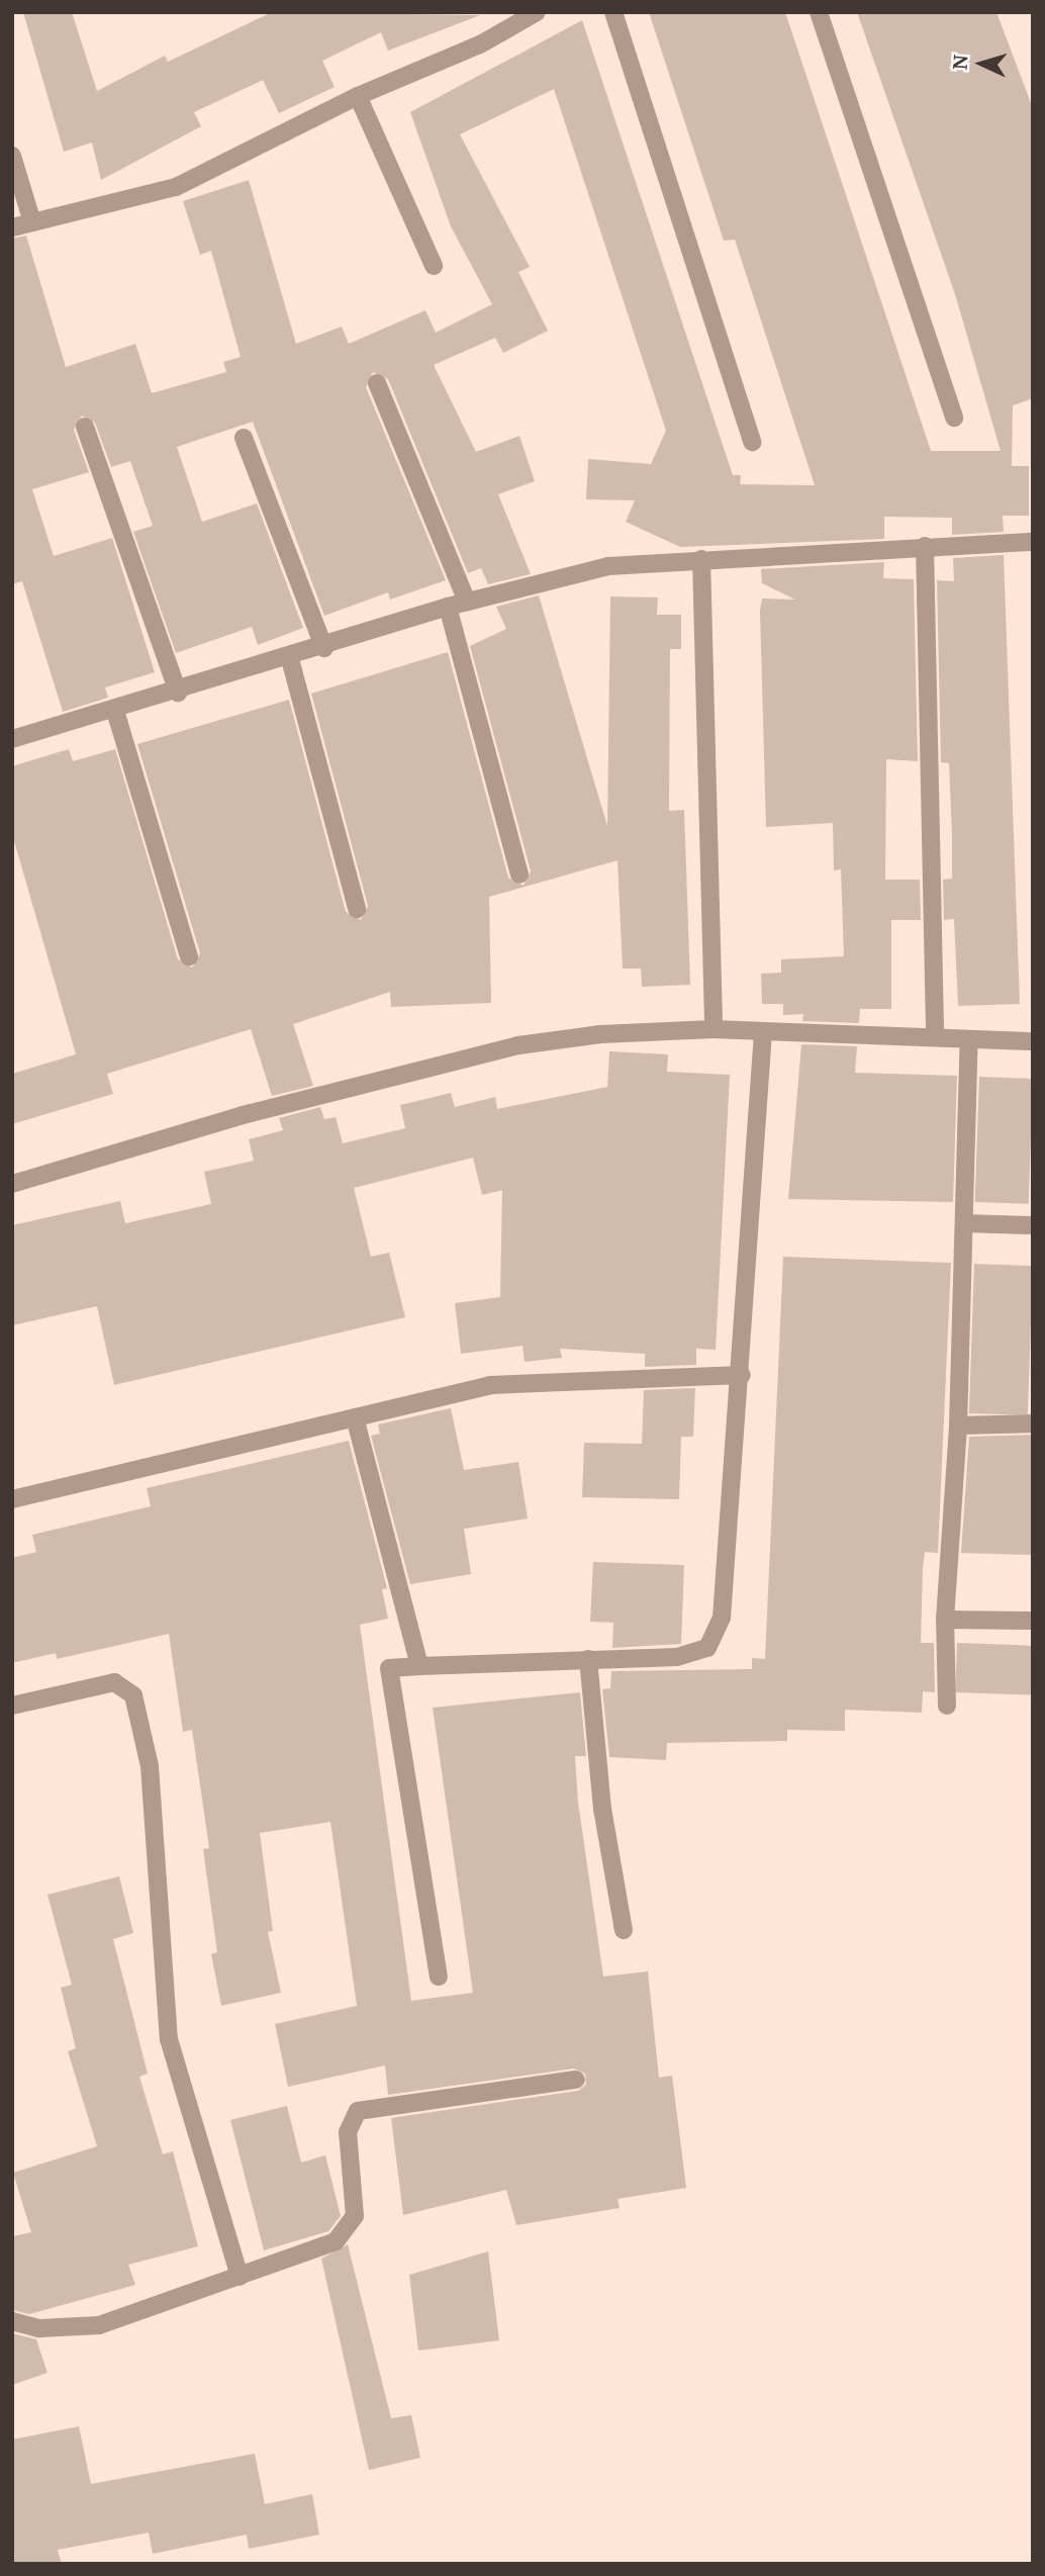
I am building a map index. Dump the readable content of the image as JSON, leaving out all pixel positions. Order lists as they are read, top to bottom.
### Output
{
  "north": "left"
}
